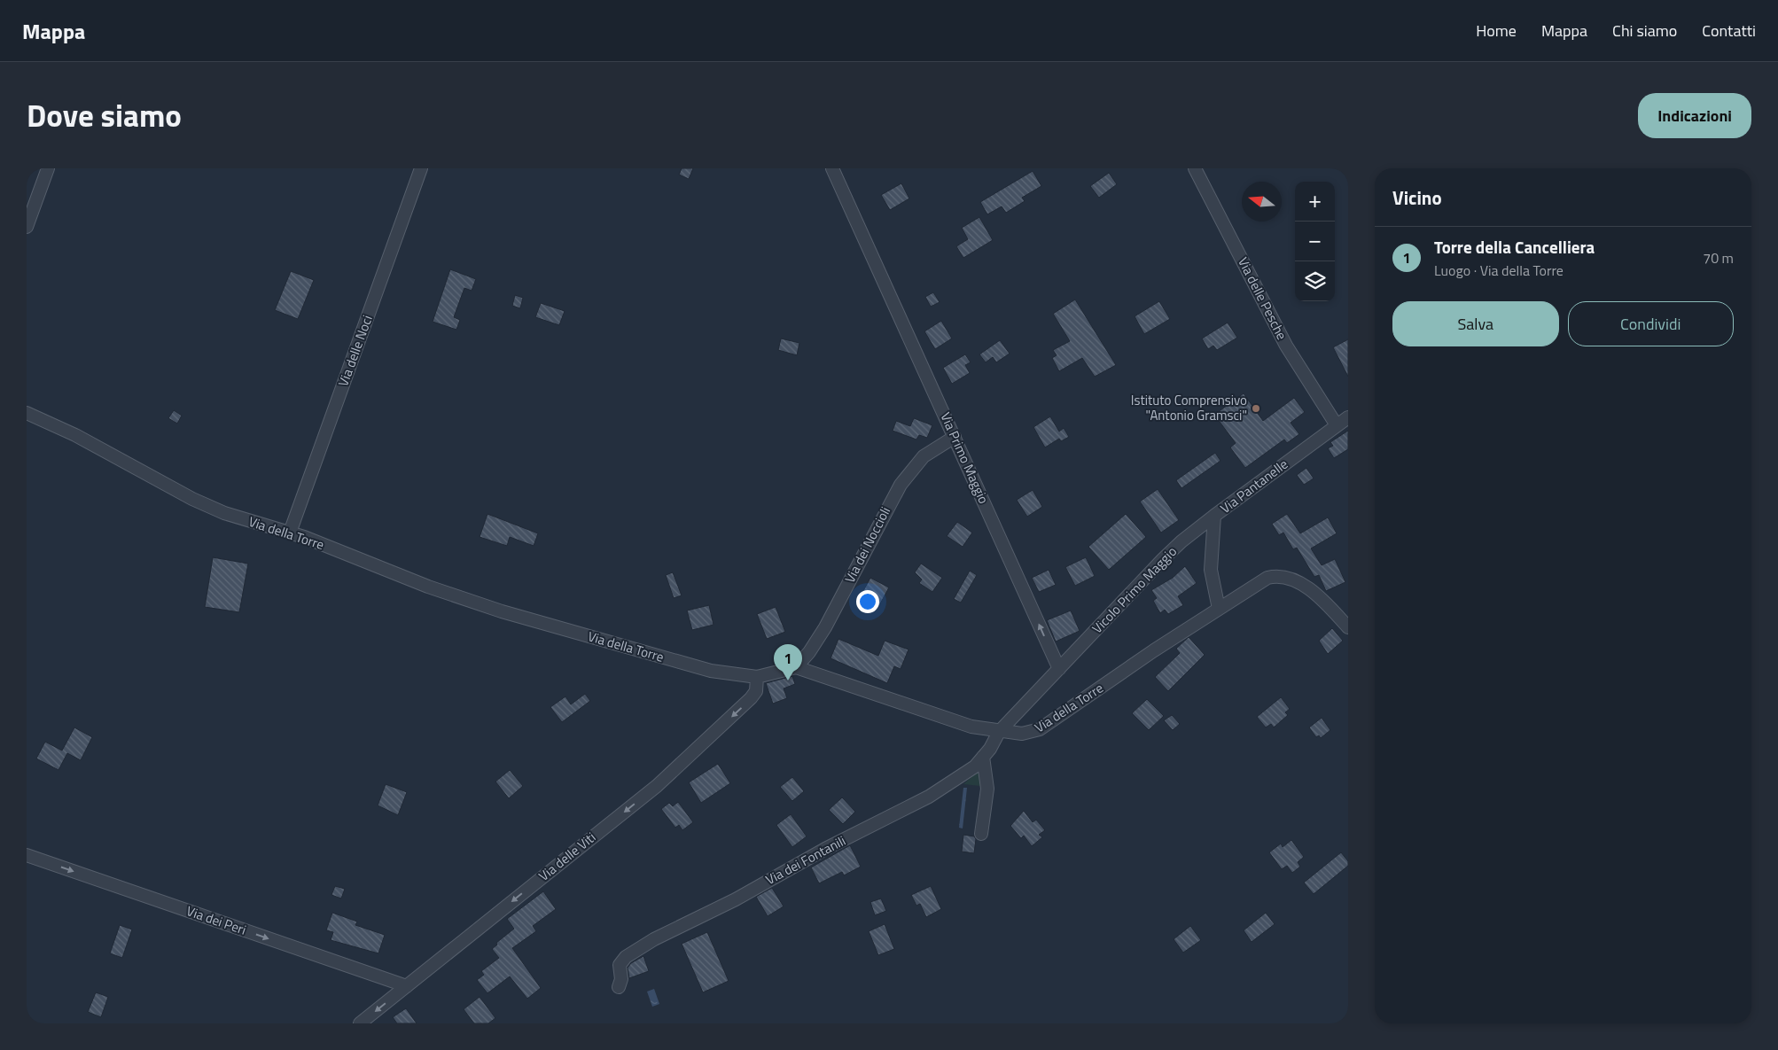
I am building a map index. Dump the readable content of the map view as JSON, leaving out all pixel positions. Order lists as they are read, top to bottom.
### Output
{
  "streets": {
    "street": [
      "Via delle Pesche",
      "Via delle Noci",
      "Via Primo Maggio",
      "Via Pantanelle",
      "Via della Torre",
      "Via dei Noccioli",
      "Vicolo Primo Maggio",
      "Via delle Viti",
      "Via dei Fontanili",
      "Via dei Peri"
    ]
  },
  "crossings": [
    ["Via delle Pesche", "Via Pantanelle"],
    ["Via delle Noci", "Via della Torre"],
    ["Via Primo Maggio", "Via dei Noccioli"],
    ["Via Primo Maggio", "Vicolo Primo Maggio"],
    ["Via Pantanelle", "Via della Torre"],
    ["Via Pantanelle", "Vicolo Primo Maggio"],
    ["Via della Torre", "Via dei Noccioli"],
    ["Via della Torre", "Via delle Viti"],
    ["Via della Torre", "Via dei Fontanili"],
    ["Via delle Viti", "Via dei Peri"]
  ],
  "one_way": ["Via Primo Maggio", "Via delle Viti", "Via dei Peri"],
  "places": ["Istituto Comprensivo \"Antonio Gramsci\""],
  "north": "left",
  "page": {
    "header": "Mappa",
    "nav": [
      "Home",
      "Mappa",
      "Chi siamo",
      "Contatti"
    ],
    "title": "Dove siamo",
    "buttons": [
      "Indicazioni",
      ["Salva", "Condividi"]
    ],
    "heading": "Vicino",
    "map_buttons": ["+", "−"],
    "list": [
      {
        "mark": "1",
        "name": "Torre della Cancelliera",
        "note": "Luogo · Via della Torre",
        "value": "70 m"
      }
    ],
    "pins": "1"
  }
}
